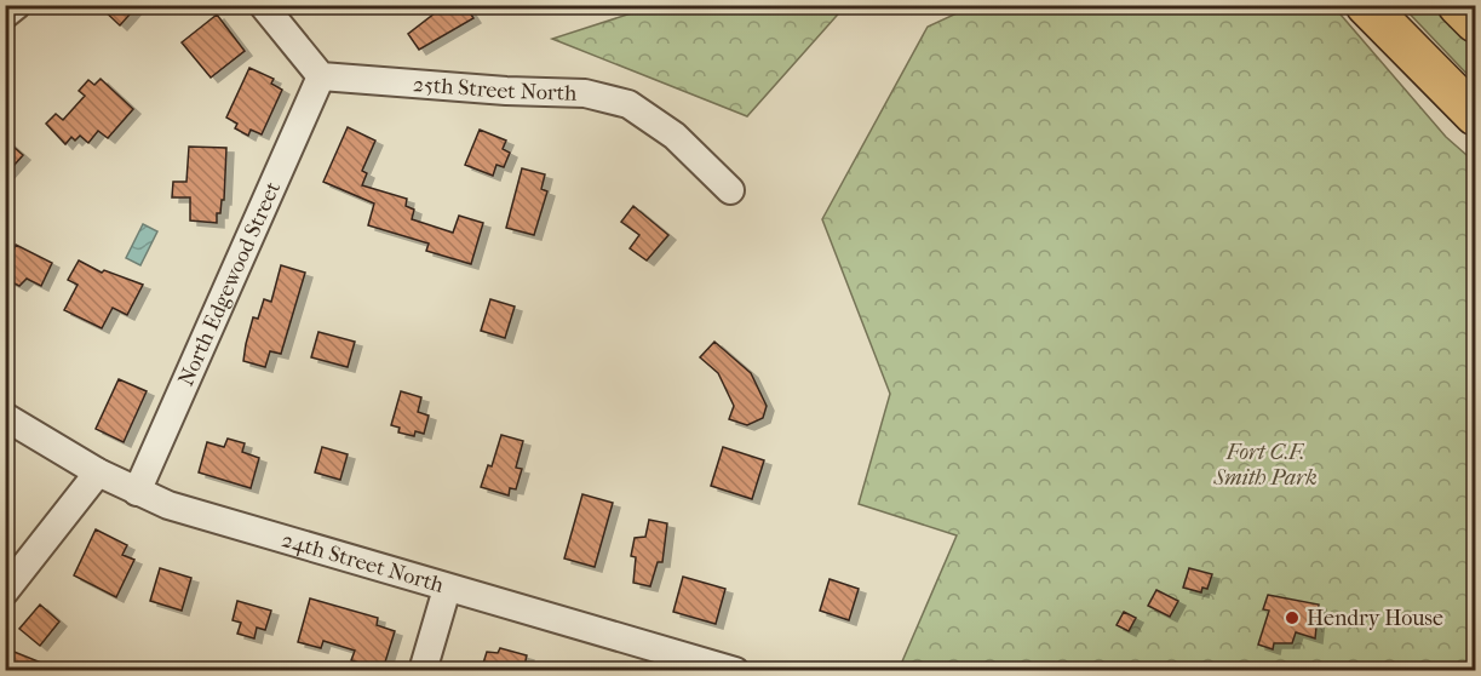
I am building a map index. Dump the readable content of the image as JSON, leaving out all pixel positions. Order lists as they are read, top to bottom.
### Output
{
  "streets": {
    "street": ["25th Street North", "North Edgewood Street", "24th Street North"]
  },
  "crossings": [
    ["25th Street North", "North Edgewood Street"],
    ["North Edgewood Street", "24th Street North"]
  ],
  "parks": ["Fort C.F. Smith Park"],
  "places": ["Hendry House"]
}
